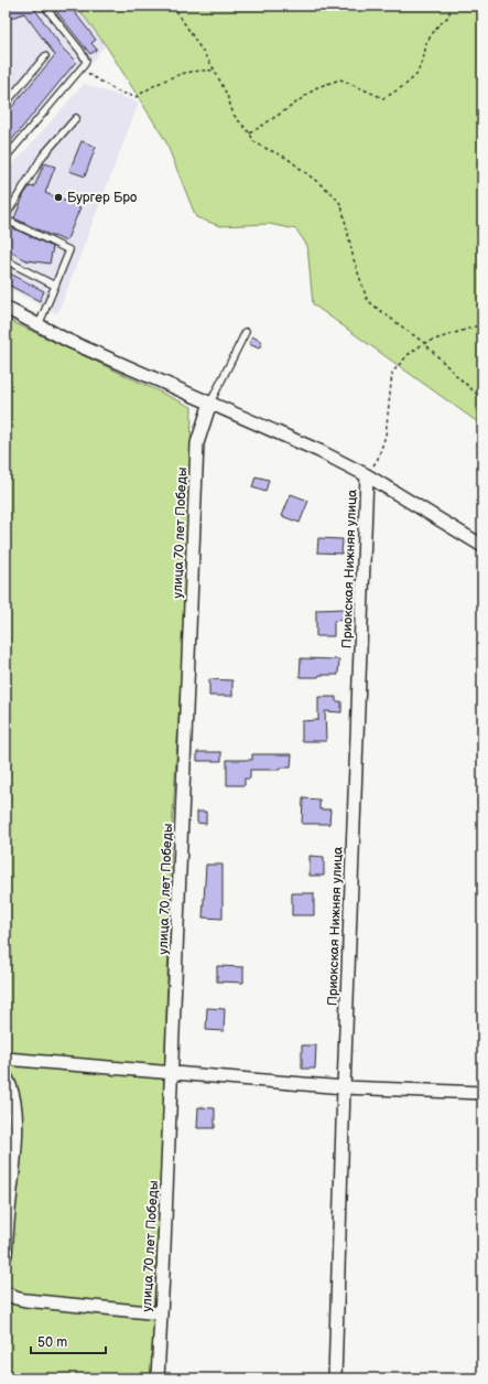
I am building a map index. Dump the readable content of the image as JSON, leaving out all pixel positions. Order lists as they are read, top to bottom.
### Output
{
  "streets": {
    "street": ["улица 70 лет Победы", "Приокская Нижняя улица"]
  },
  "places": ["Бургер Бро"],
  "scale_bar": "50 m"
}
